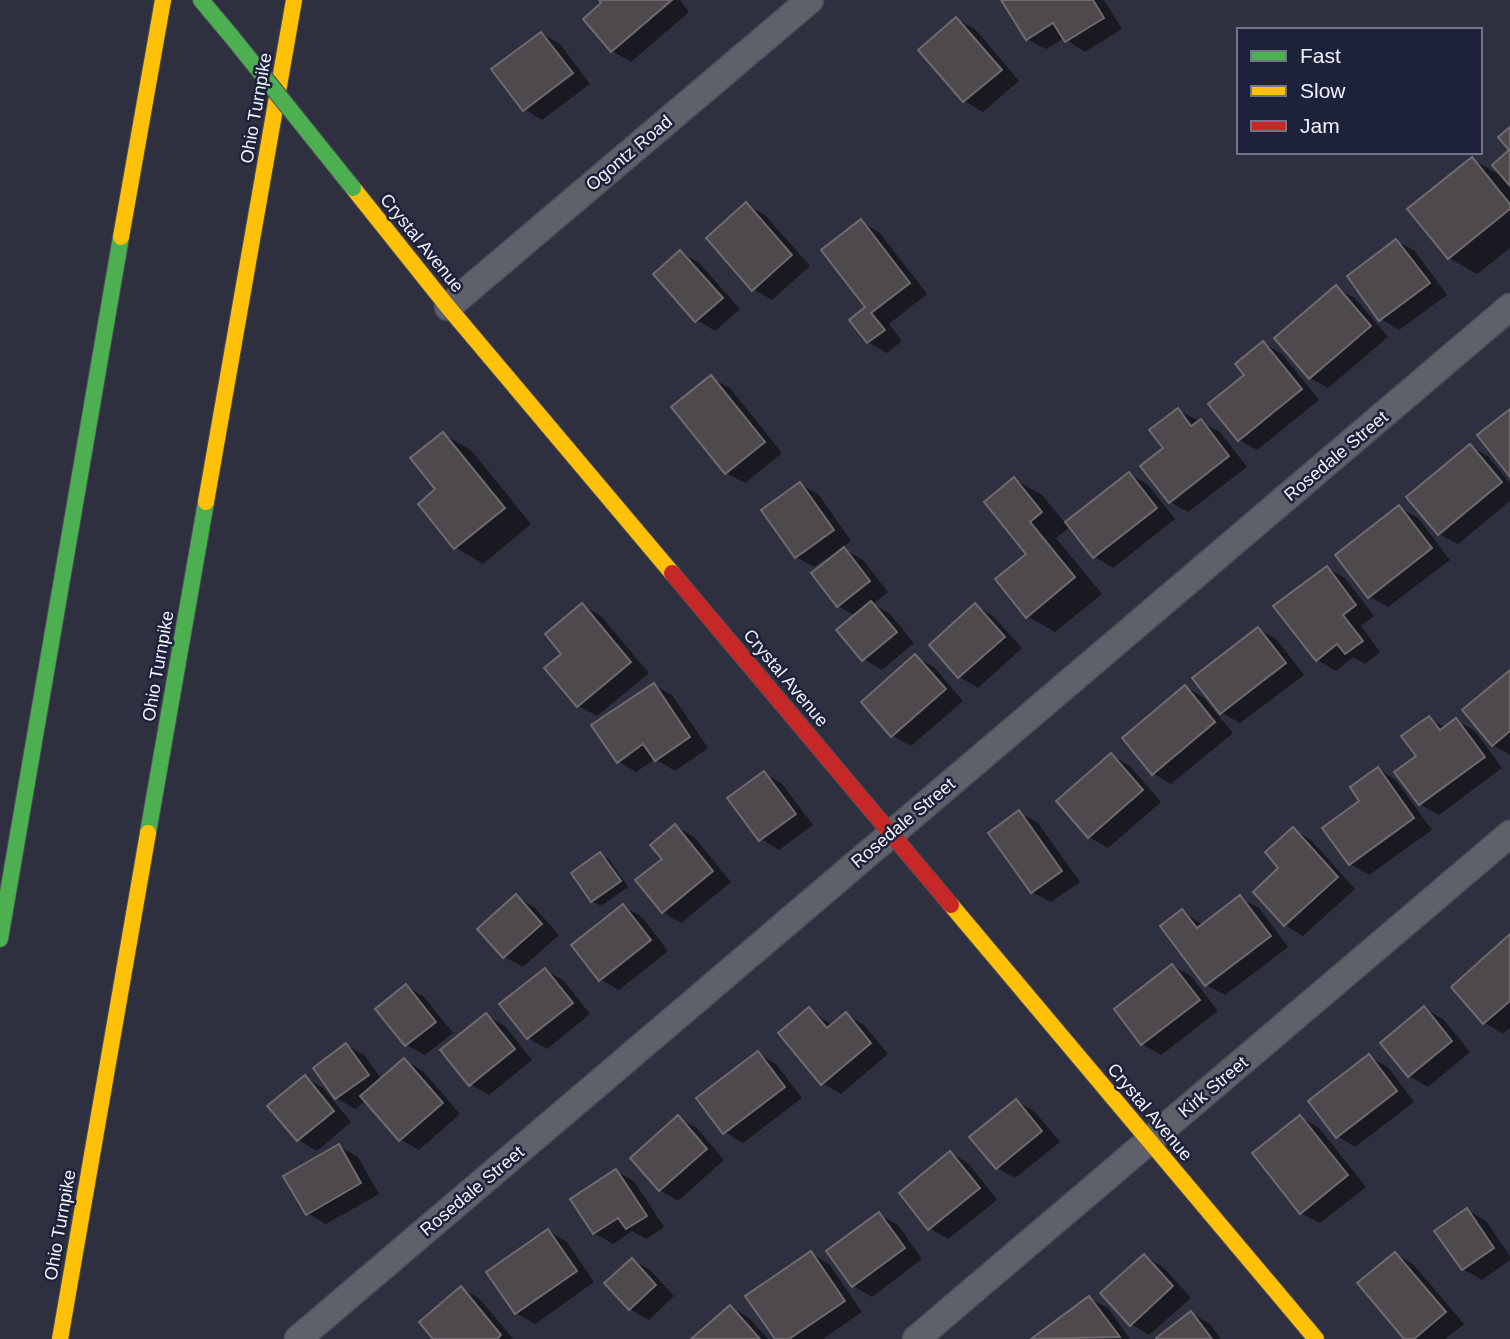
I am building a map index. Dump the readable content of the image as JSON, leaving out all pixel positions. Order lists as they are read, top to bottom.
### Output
{
  "streets": {
    "main road": ["Ohio Turnpike", "Crystal Avenue"],
    "street": ["Ogontz Road", "Rosedale Street", "Kirk Street"]
  },
  "crossings": [
    ["Ogontz Road", "Crystal Avenue"],
    ["Crystal Avenue", "Rosedale Street"],
    ["Crystal Avenue", "Kirk Street"]
  ],
  "legend": ["Fast", "Slow", "Jam"]
}
